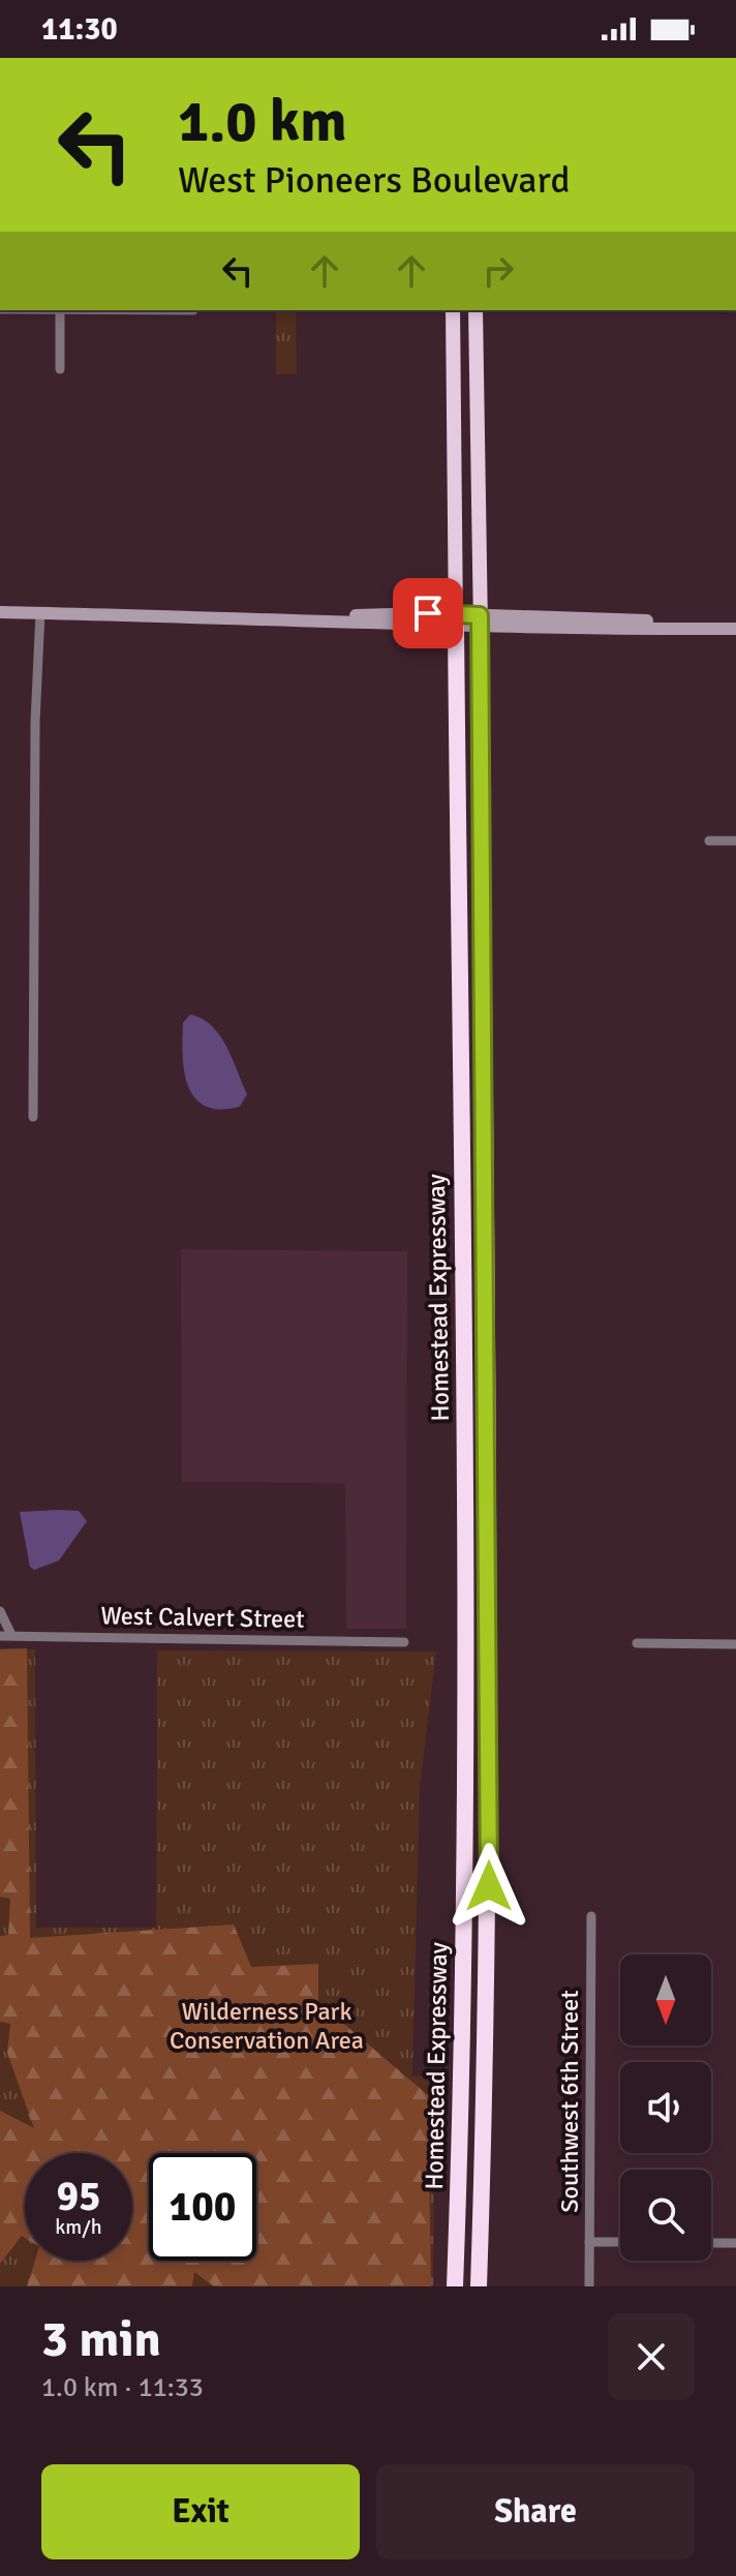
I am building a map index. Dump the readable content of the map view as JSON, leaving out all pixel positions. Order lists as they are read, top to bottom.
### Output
{
  "streets": {
    "highway": ["Homestead Expressway"],
    "street": ["West Calvert Street", "Southwest 6th Street"]
  },
  "parks": ["Wilderness Park Conservation Area"],
  "north": "bottom",
  "page": {
    "status": "11:30",
    "turn": ["1.0 km", "West Pioneers Boulevard"],
    "speed": "95 km/h",
    "limit": "100",
    "heading": ["3 min", "1.0 km · 11:33"],
    "buttons": ["Exit", "Share"]
  }
}
